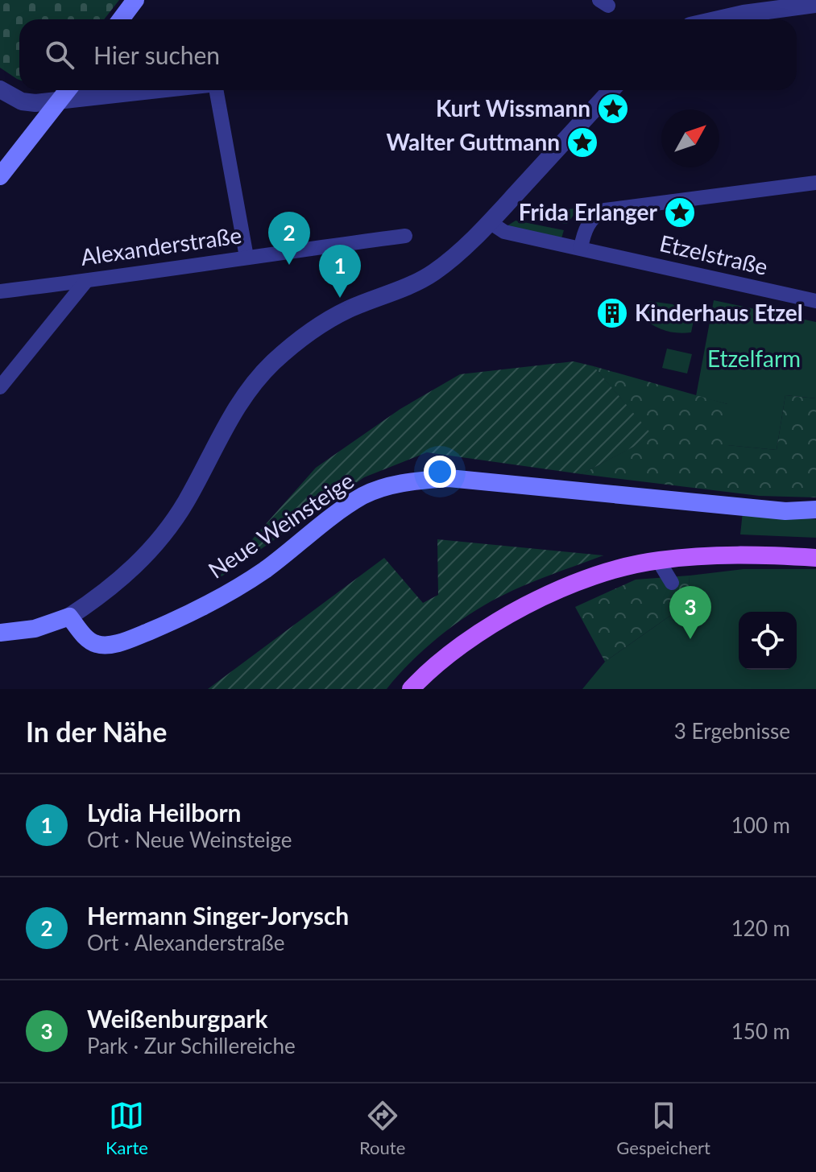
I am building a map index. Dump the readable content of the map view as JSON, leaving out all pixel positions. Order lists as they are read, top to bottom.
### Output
{
  "streets": {
    "main road": ["Neue Weinsteige"],
    "street": ["Alexanderstraße", "Etzelstraße"]
  },
  "parks": ["Etzelfarm"],
  "places": {
    "place": ["Kurt Wissmann", "Walter Guttmann", "Frida Erlanger"],
    "building": ["Kinderhaus Etzel"]
  },
  "north": "top right",
  "page": {
    "search": "Hier suchen",
    "pins": ["2", "1", "3"],
    "heading": ["In der Nähe", "3 Ergebnisse"],
    "list": [
      {
        "mark": "1",
        "name": "Lydia Heilborn",
        "note": "Ort · Neue Weinsteige",
        "value": "100 m"
      },
      {
        "mark": "2",
        "name": "Hermann Singer-Jorysch",
        "note": "Ort · Alexanderstraße",
        "value": "120 m"
      },
      {
        "mark": "3",
        "name": "Weißenburgpark",
        "note": "Park · Zur Schillereiche",
        "value": "150 m"
      }
    ],
    "nav": ["Karte", "Route", "Gespeichert"]
  }
}
